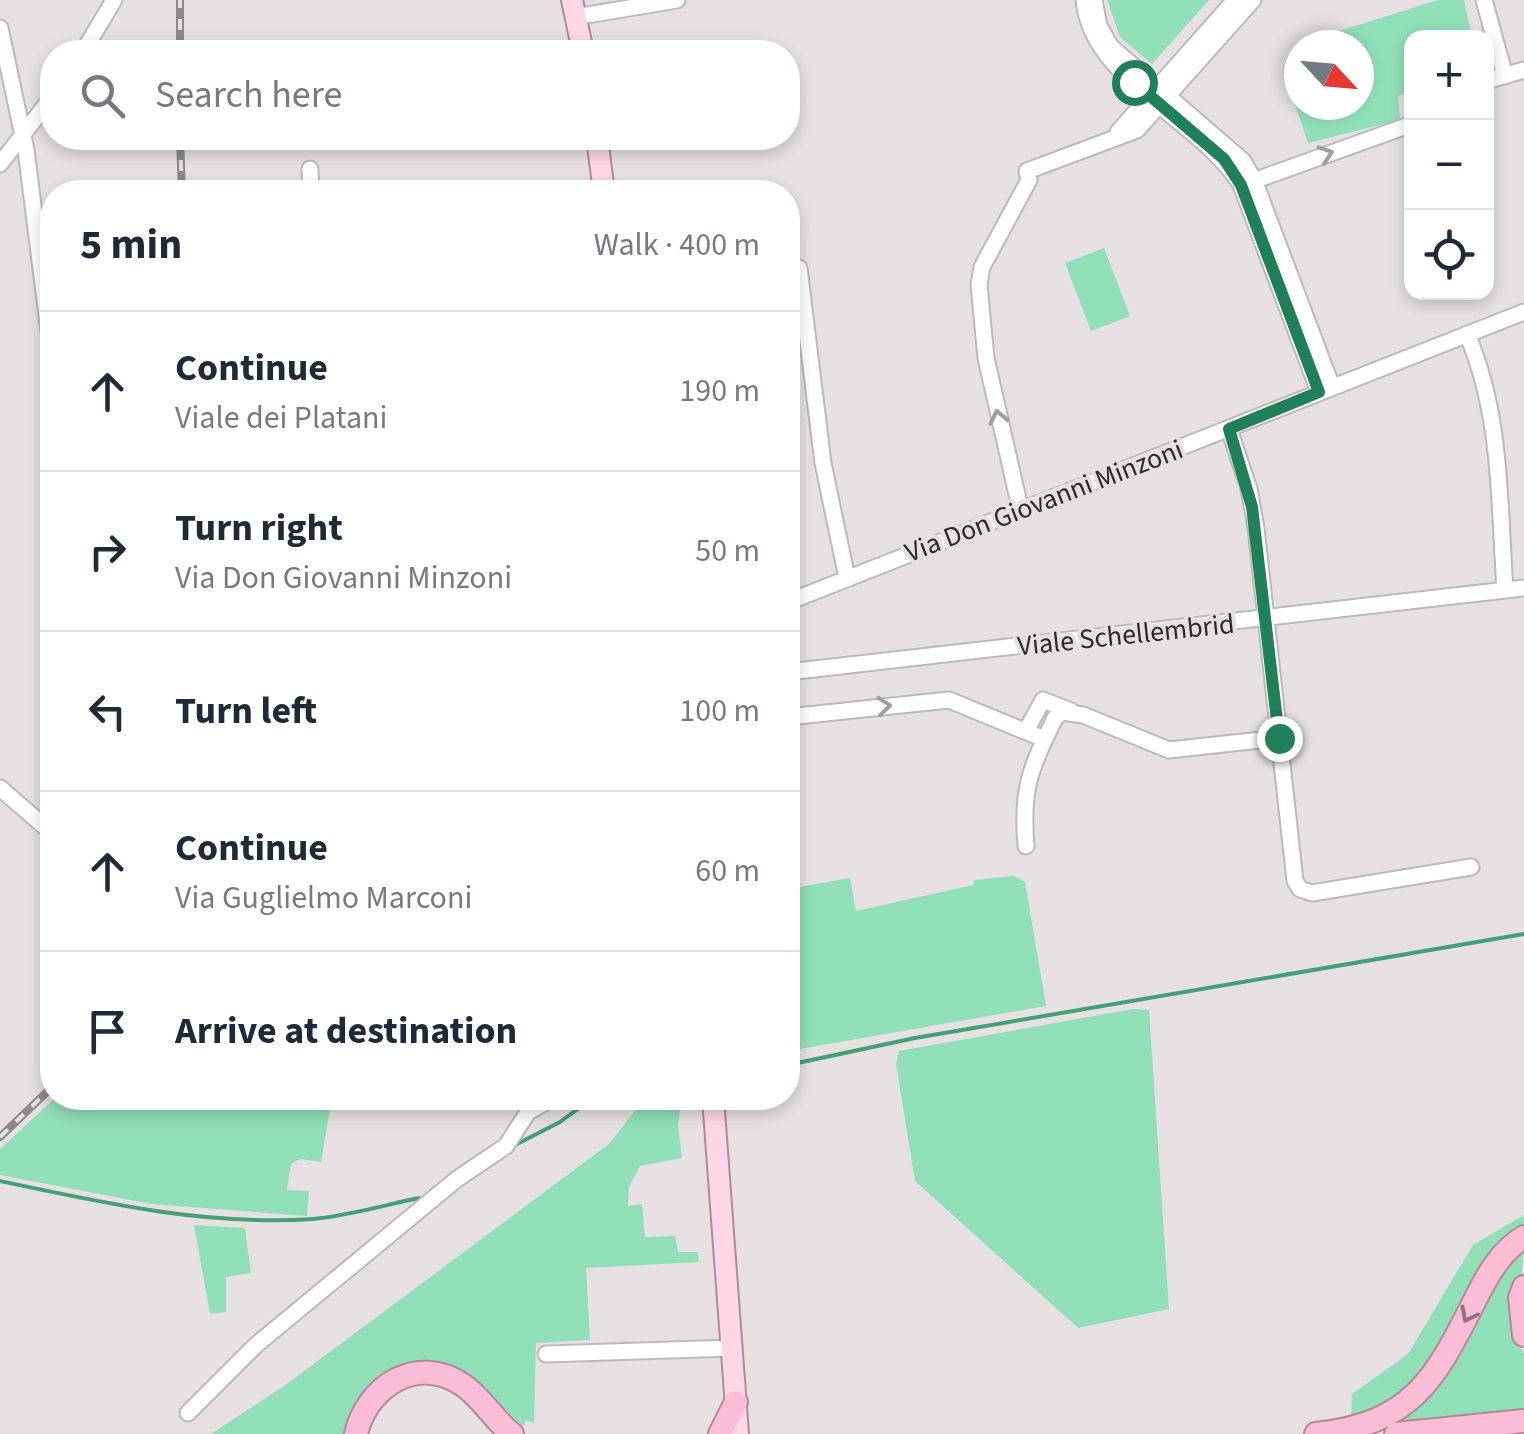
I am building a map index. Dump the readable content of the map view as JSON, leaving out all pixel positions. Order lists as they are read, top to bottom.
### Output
{
  "streets": {
    "street": ["Via Don Giovanni Minzoni", "Viale Schellembrid"]
  },
  "north": "bottom right",
  "page": {
    "map_buttons": ["+", "−"],
    "search": "Search here",
    "heading": ["5 min", "Walk · 400 m"],
    "list": [
      ["Continue", "Viale dei Platani", "190 m"],
      ["Turn right", "Via Don Giovanni Minzoni", "50 m"],
      ["Turn left", "100 m"],
      ["Continue", "Via Guglielmo Marconi", "60 m"],
      "Arrive at destination"
    ]
  }
}
